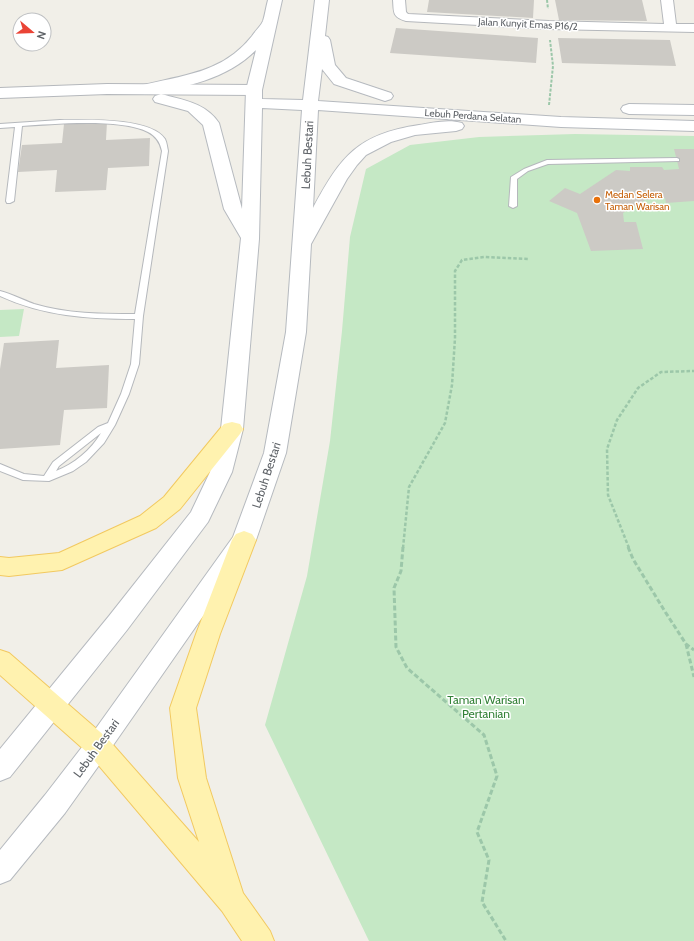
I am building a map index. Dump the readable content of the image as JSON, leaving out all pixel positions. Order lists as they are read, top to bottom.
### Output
{
  "streets": {
    "main road": ["Lebuh Perdana Selatan", "Lebuh Bestari"],
    "street": ["Jalan Kunyit Emas P16/2"]
  },
  "crossings": [
    ["Lebuh Perdana Selatan", "Lebuh Bestari"]
  ],
  "parks": ["Taman Warisan Pertanian"],
  "places": ["Medan Selera Taman Warisan"],
  "north": "right"
}
